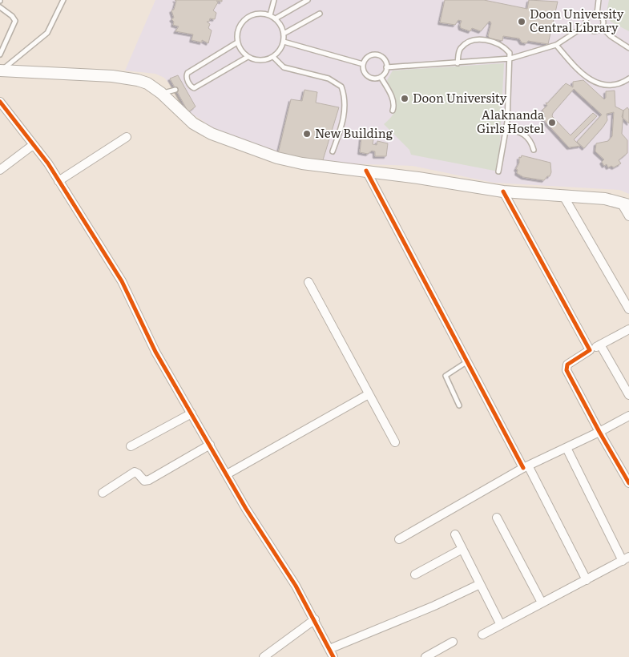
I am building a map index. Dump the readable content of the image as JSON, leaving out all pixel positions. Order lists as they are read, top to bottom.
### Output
{
  "places": [
    "Doon University Central Library",
    "Doon University",
    "Alaknanda Girls Hostel",
    "New Building"
  ]
}
